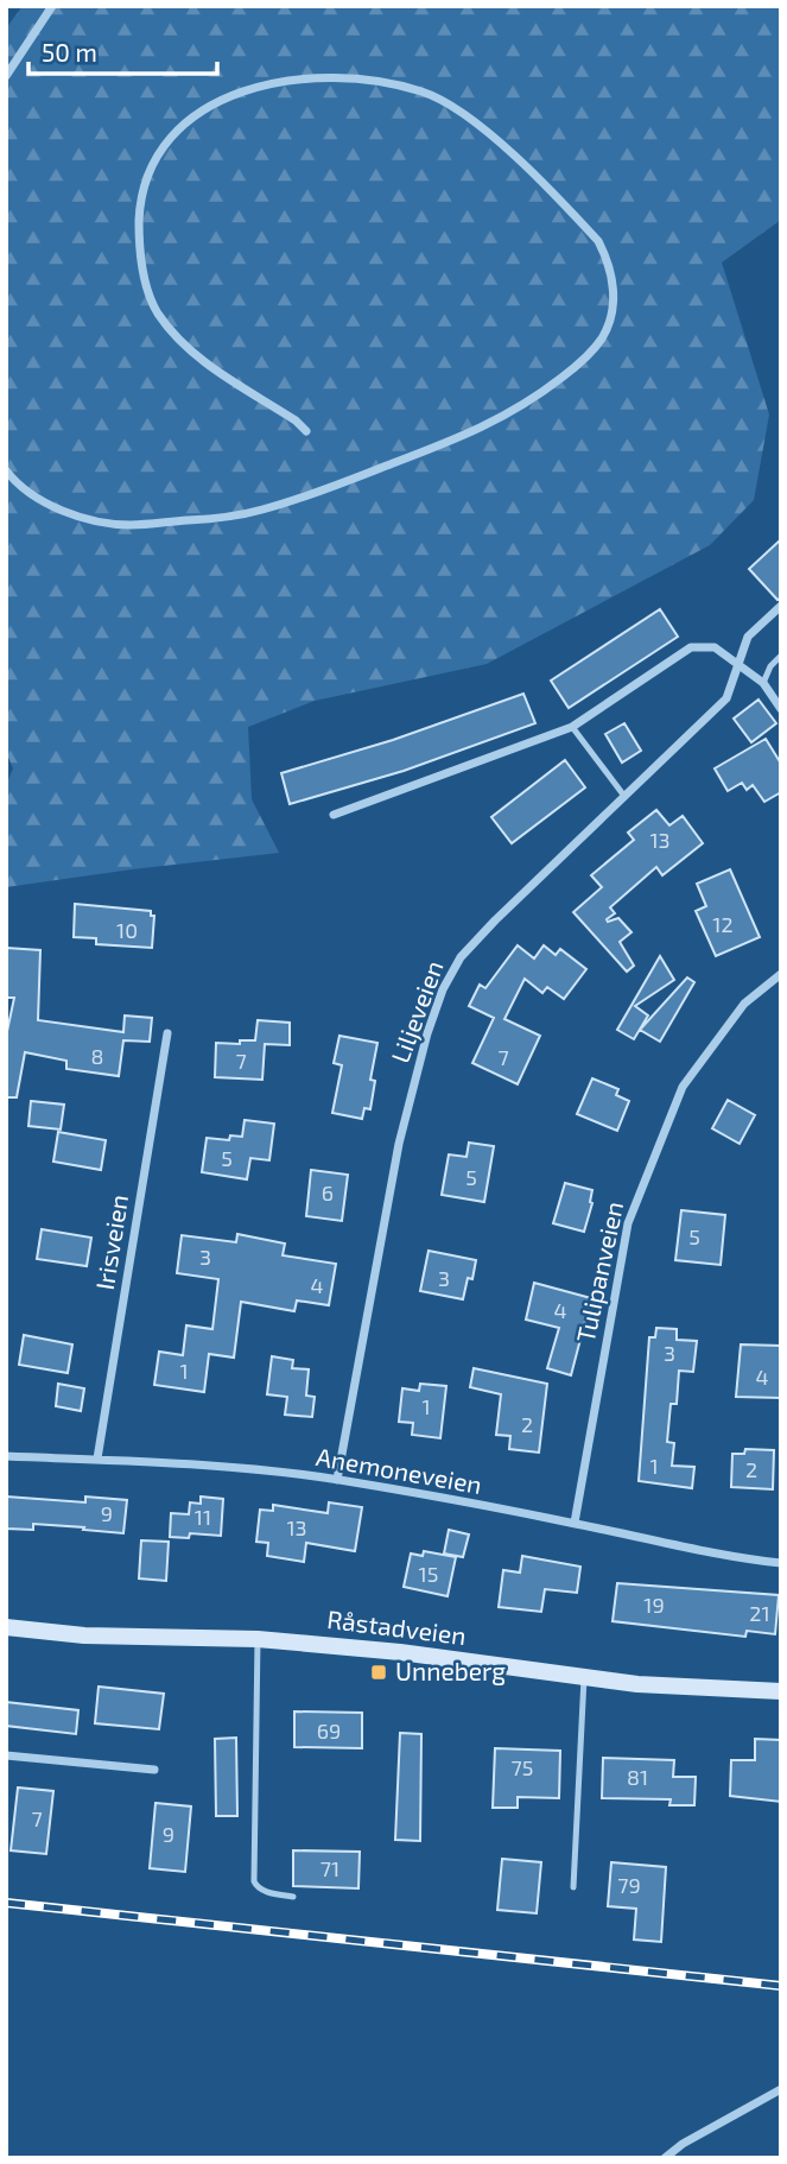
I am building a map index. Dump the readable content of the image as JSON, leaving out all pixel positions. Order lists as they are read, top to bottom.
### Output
{
  "streets": {
    "main road": ["Råstadveien"],
    "street": [
      "Liljeveien",
      "Irisveien",
      "Tulipanveien",
      "Anemoneveien"
    ]
  },
  "crossings": [
    ["Liljeveien", "Anemoneveien"],
    ["Irisveien", "Anemoneveien"],
    ["Tulipanveien", "Anemoneveien"]
  ],
  "places": {
    "transit": ["Unneberg"]
  },
  "house_numbers": [
    "13",
    "12",
    "10",
    "8",
    "7",
    "7",
    "5",
    "5",
    "6",
    "5",
    "3",
    "3",
    "4",
    "4",
    "3",
    "1",
    "4",
    "1",
    "2",
    "1",
    "2",
    "9",
    "11",
    "13",
    "15",
    "19",
    "21",
    "69",
    "75",
    "81",
    "7",
    "9",
    "71",
    "79"
  ],
  "scale_bar": "50 m"
}
